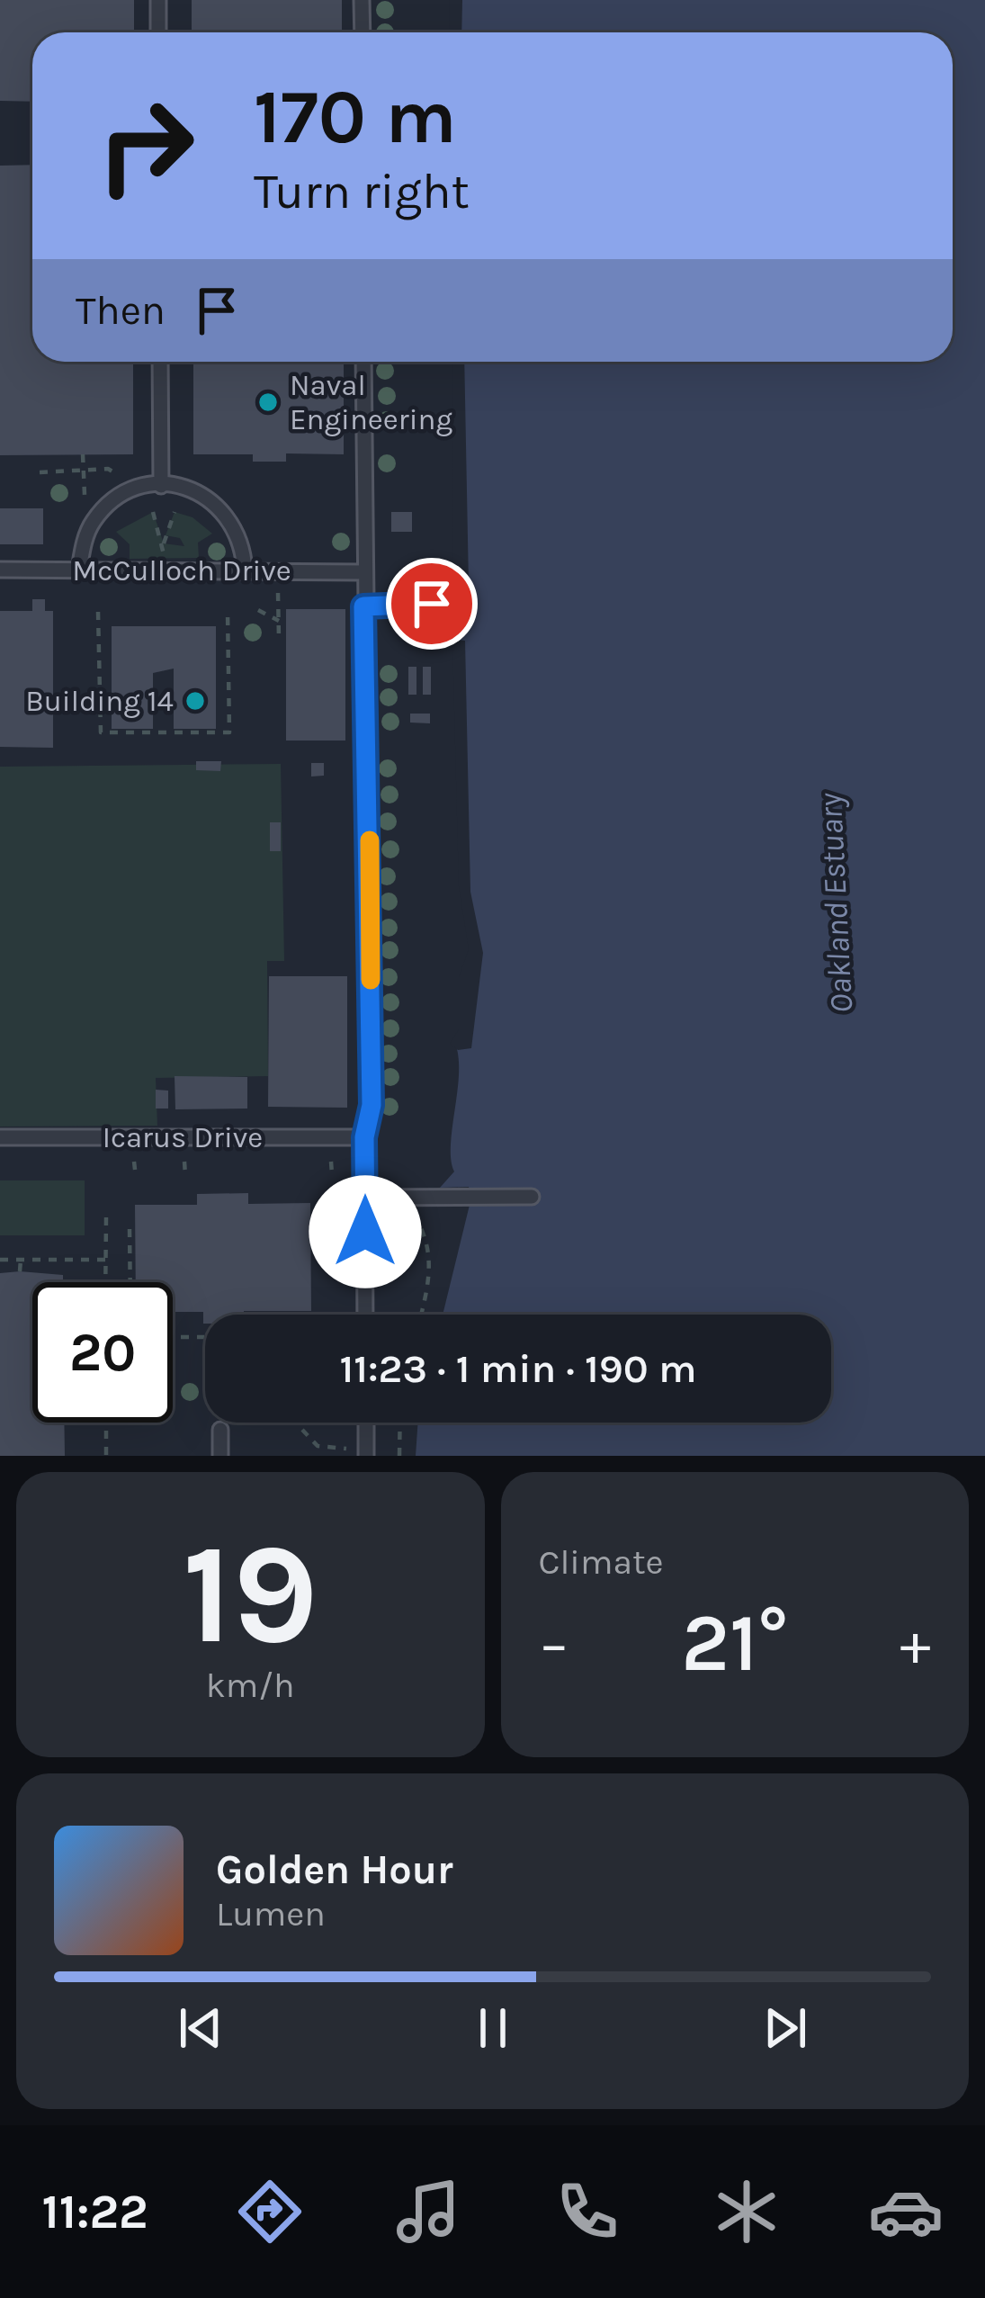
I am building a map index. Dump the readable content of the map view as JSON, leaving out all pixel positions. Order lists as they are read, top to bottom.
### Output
{
  "streets": {
    "lane": ["McCulloch Drive", "Icarus Drive"]
  },
  "water": ["Oakland Estuary"],
  "places": ["Naval Engineering", "Building 14"],
  "page": {
    "turn": ["170 m", "Turn right"],
    "then": "Then",
    "limit": "20",
    "trip": "11:23 · 1 min · 190 m",
    "tile": [
      ["19", "km/h"],
      "Climate"
    ],
    "heat": ["−", "21°", "+"],
    "song": ["Golden Hour", "Lumen"],
    "tabs": "11:22"
  }
}
